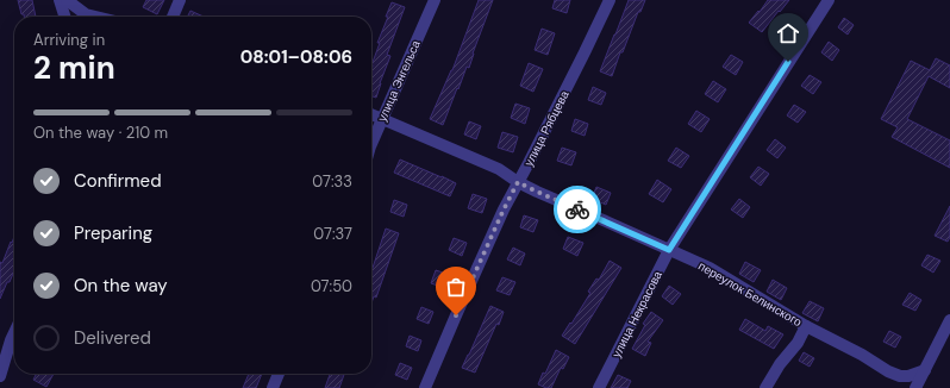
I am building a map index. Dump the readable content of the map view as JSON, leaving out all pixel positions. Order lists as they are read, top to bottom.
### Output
{
  "streets": {
    "street": [
      "улица Энгельса",
      "улица Рябцева",
      "переулок Белинского",
      "улица Некрасова"
    ]
  },
  "crossings": [
    ["улица Энгельса", "переулок Белинского"],
    ["улица Рябцева", "переулок Белинского"],
    ["переулок Белинского", "улица Некрасова"]
  ],
  "page": {
    "heading": ["2 min", "Arriving in", "08:01–08:06"],
    "bar": "On the way · 210 m",
    "list": [
      ["Confirmed", "07:33"],
      ["Preparing", "07:37"],
      ["On the way", "07:50"],
      "Delivered"
    ]
  }
}
